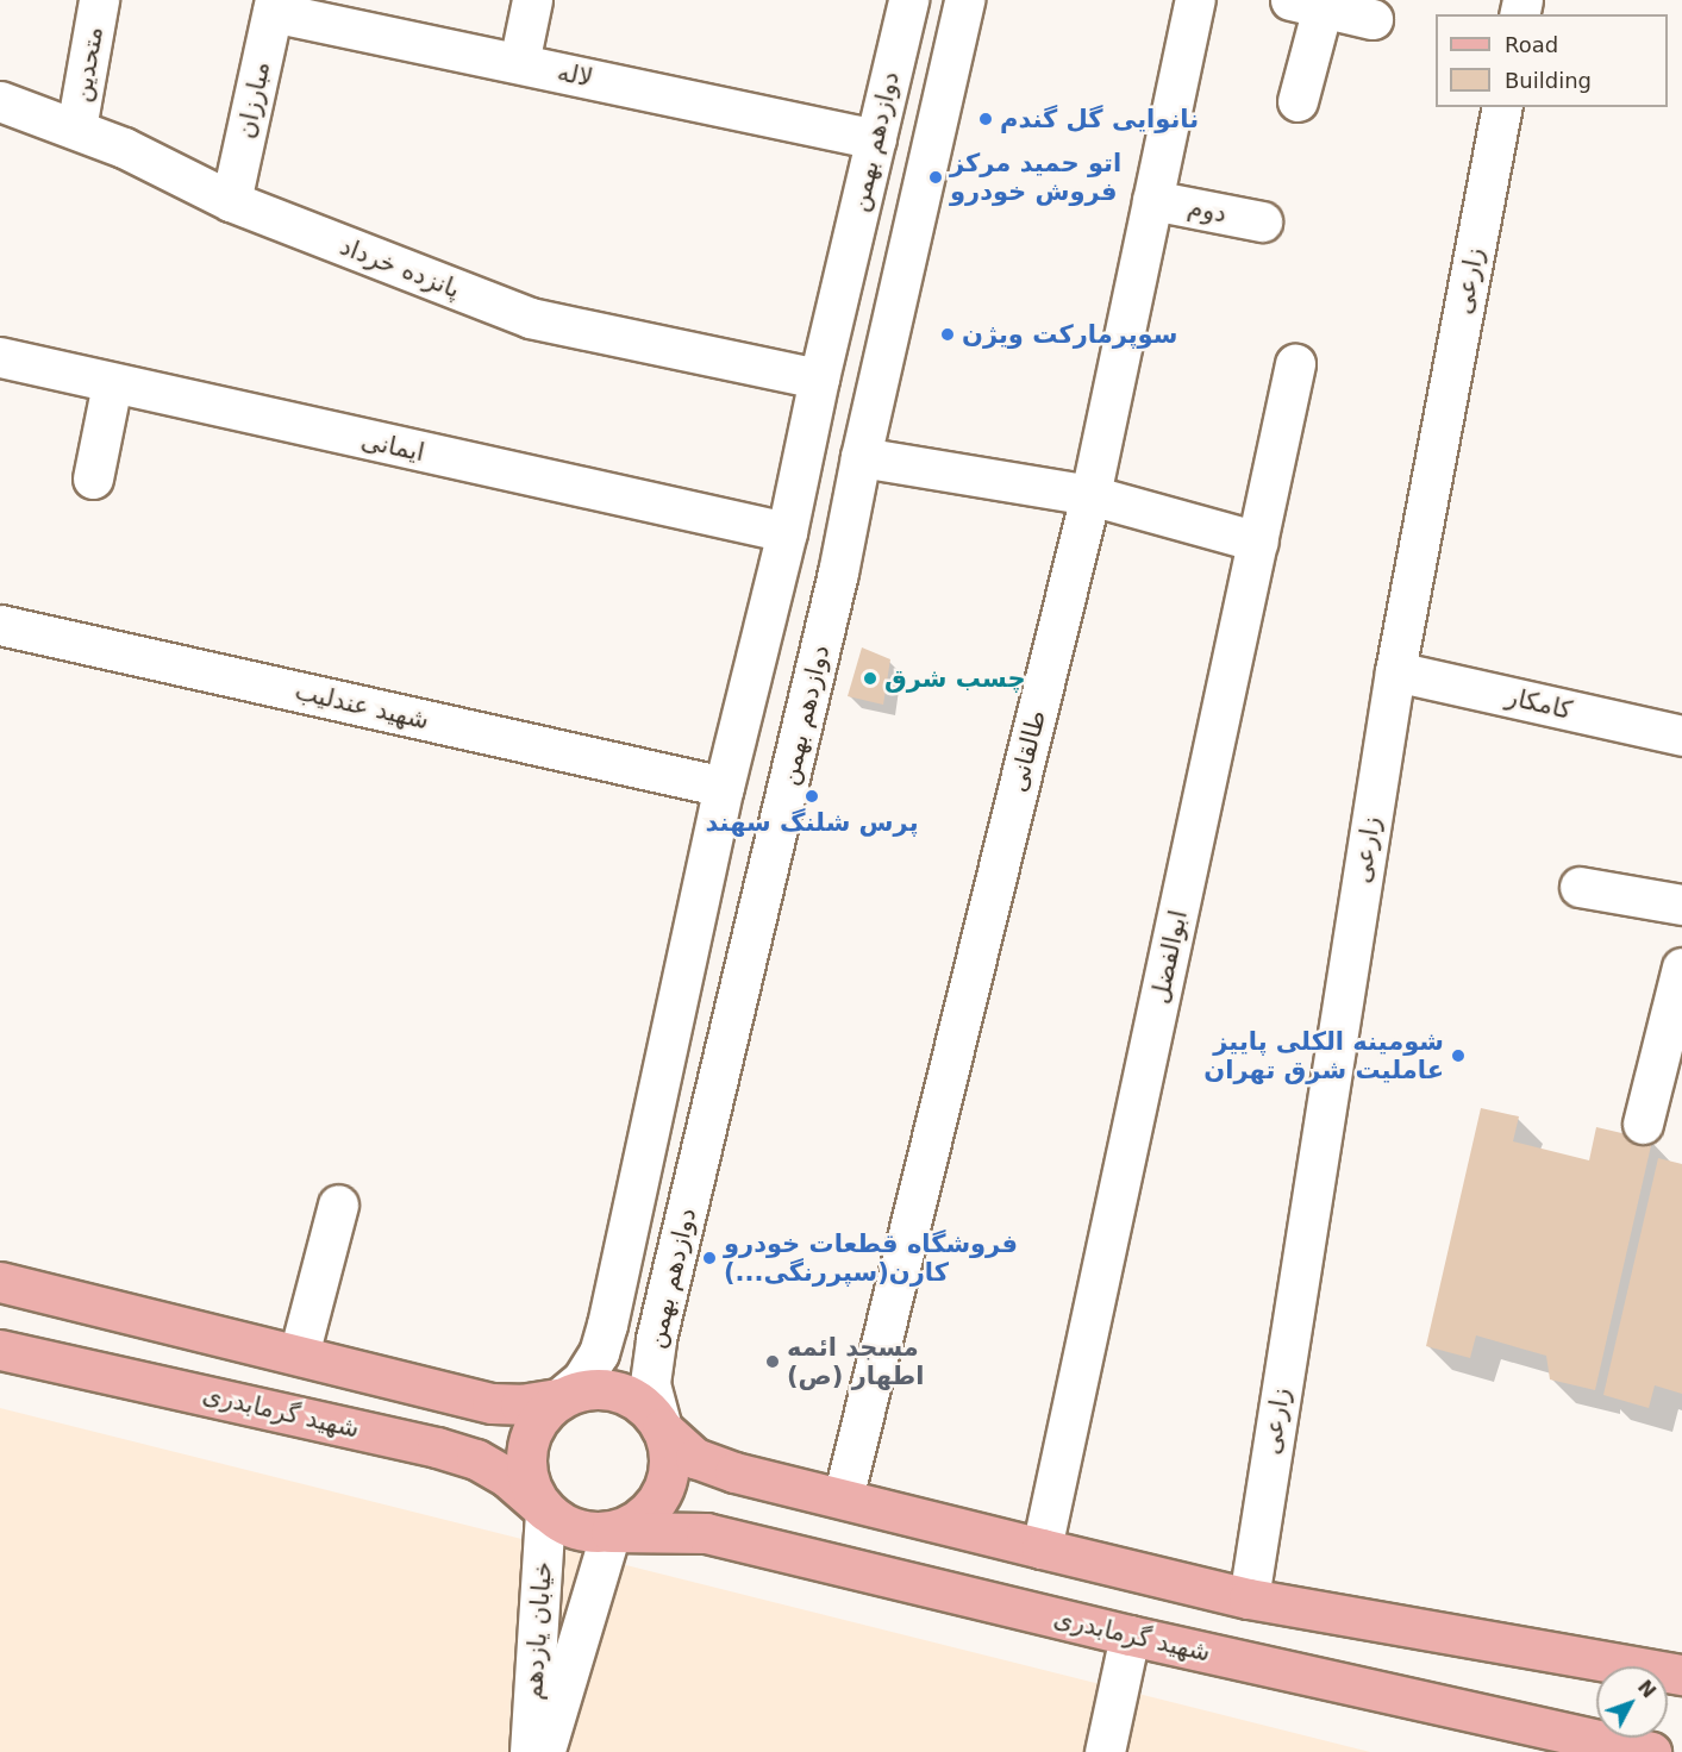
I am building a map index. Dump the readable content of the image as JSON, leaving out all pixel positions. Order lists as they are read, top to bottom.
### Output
{
  "streets": {
    "main road": ["شهید گرمابدری"],
    "street": [
      "متحدین",
      "لاله",
      "مبارزان",
      "دوازدهم بهمن",
      "دوم",
      "پانزده خرداد",
      "زارعی",
      "ایمانی",
      "کامکار",
      "شهید عندلیب",
      "طالقانی",
      "ابوالفضل",
      "خیابان یازدهم"
    ]
  },
  "crossings": [
    ["متحدین", "پانزده خرداد"],
    ["لاله", "مبارزان"],
    ["لاله", "دوازدهم بهمن"],
    ["مبارزان", "پانزده خرداد"],
    ["دوازدهم بهمن", "پانزده خرداد"],
    ["دوازدهم بهمن", "ایمانی"],
    ["دوازدهم بهمن", "شهید عندلیب"],
    ["دوازدهم بهمن", "شهید گرمابدری"],
    ["دوازدهم بهمن", "خیابان یازدهم"],
    ["دوم", "طالقانی"],
    ["زارعی", "کامکار"],
    ["شهید گرمابدری", "خیابان یازدهم"]
  ],
  "places": [
    "نانوایی گل گندم",
    "اتو حمید مرکز فروش خودرو",
    "سوپرمارکت ویژن",
    "چسب شرق",
    "پرس شلنگ سهند",
    "شومینه الکلی پاییز عاملیت شرق تهران",
    "فروشگاه قطعات خودرو کارن(سپررنگی...)",
    "مسجد ائمه اطهار (ص)"
  ],
  "legend": ["Road", "Building"],
  "north": "top right"
}
